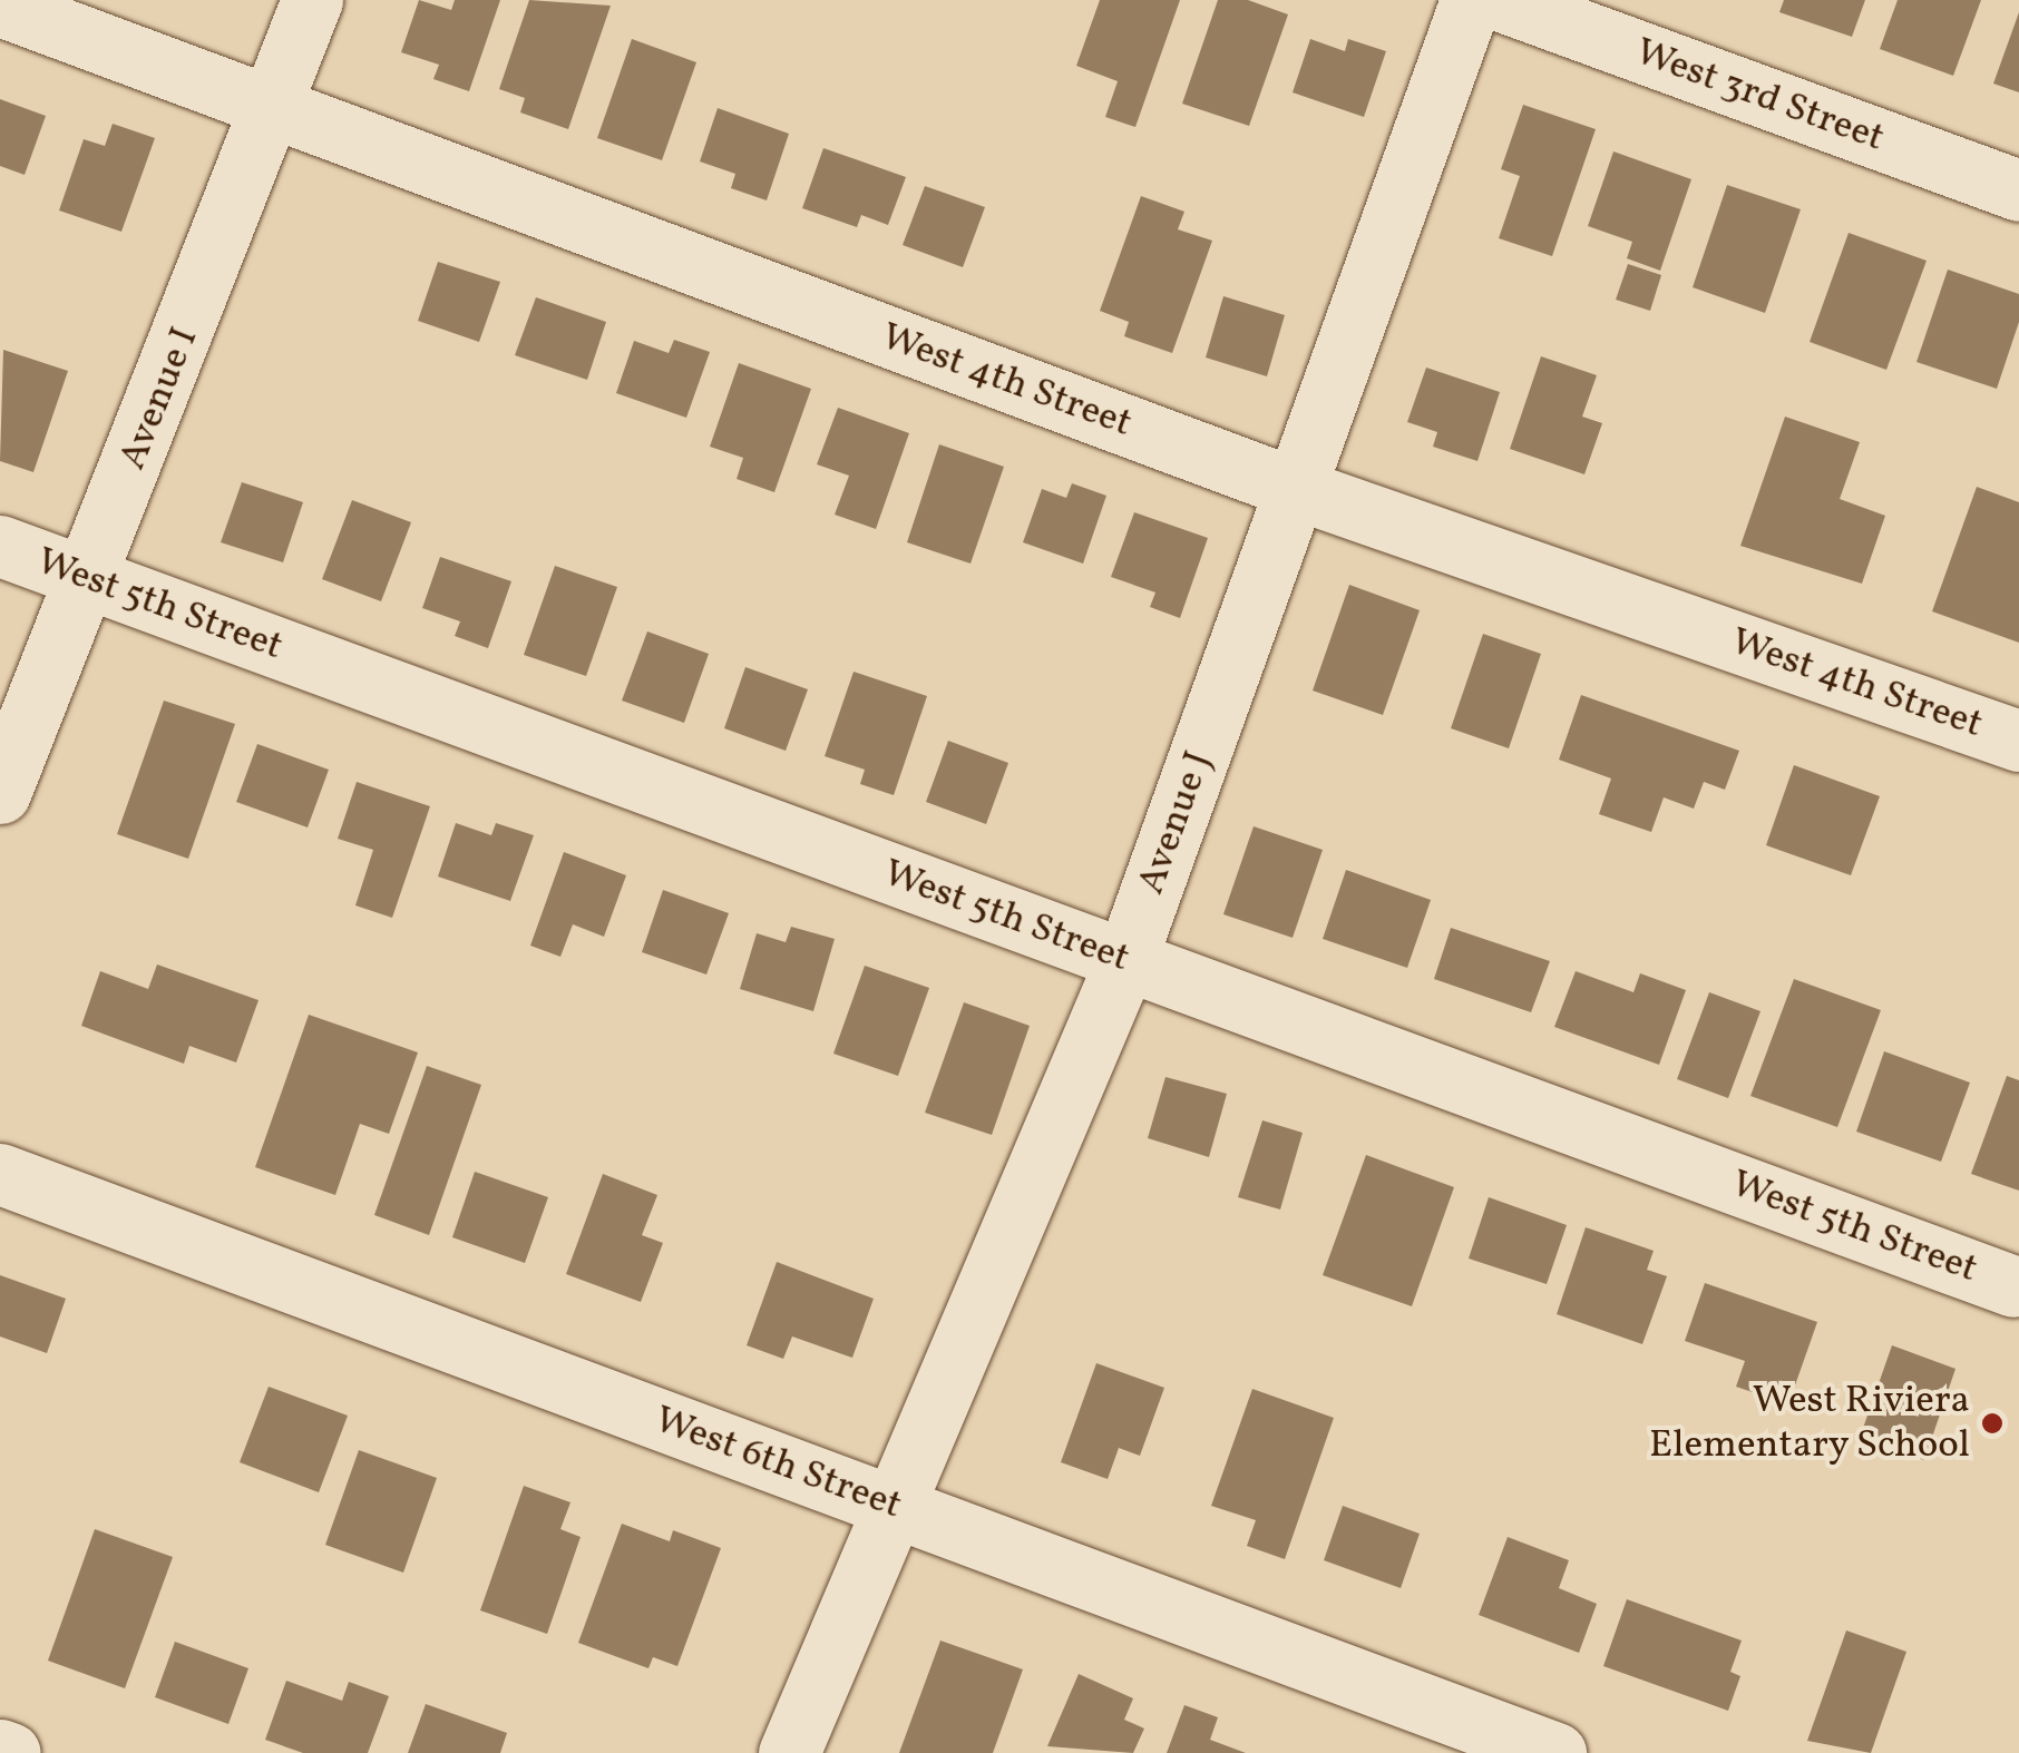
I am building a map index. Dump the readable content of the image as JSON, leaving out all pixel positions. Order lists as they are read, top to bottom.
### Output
{
  "streets": {
    "street": [
      "West 3rd Street",
      "West 4th Street",
      "Avenue I",
      "West 5th Street",
      "Avenue J",
      "West 6th Street"
    ]
  },
  "crossings": [
    ["West 4th Street", "Avenue I"],
    ["West 4th Street", "Avenue J"],
    ["Avenue I", "West 5th Street"],
    ["West 5th Street", "Avenue J"],
    ["Avenue J", "West 6th Street"]
  ],
  "places": ["West Riviera Elementary School"]
}
